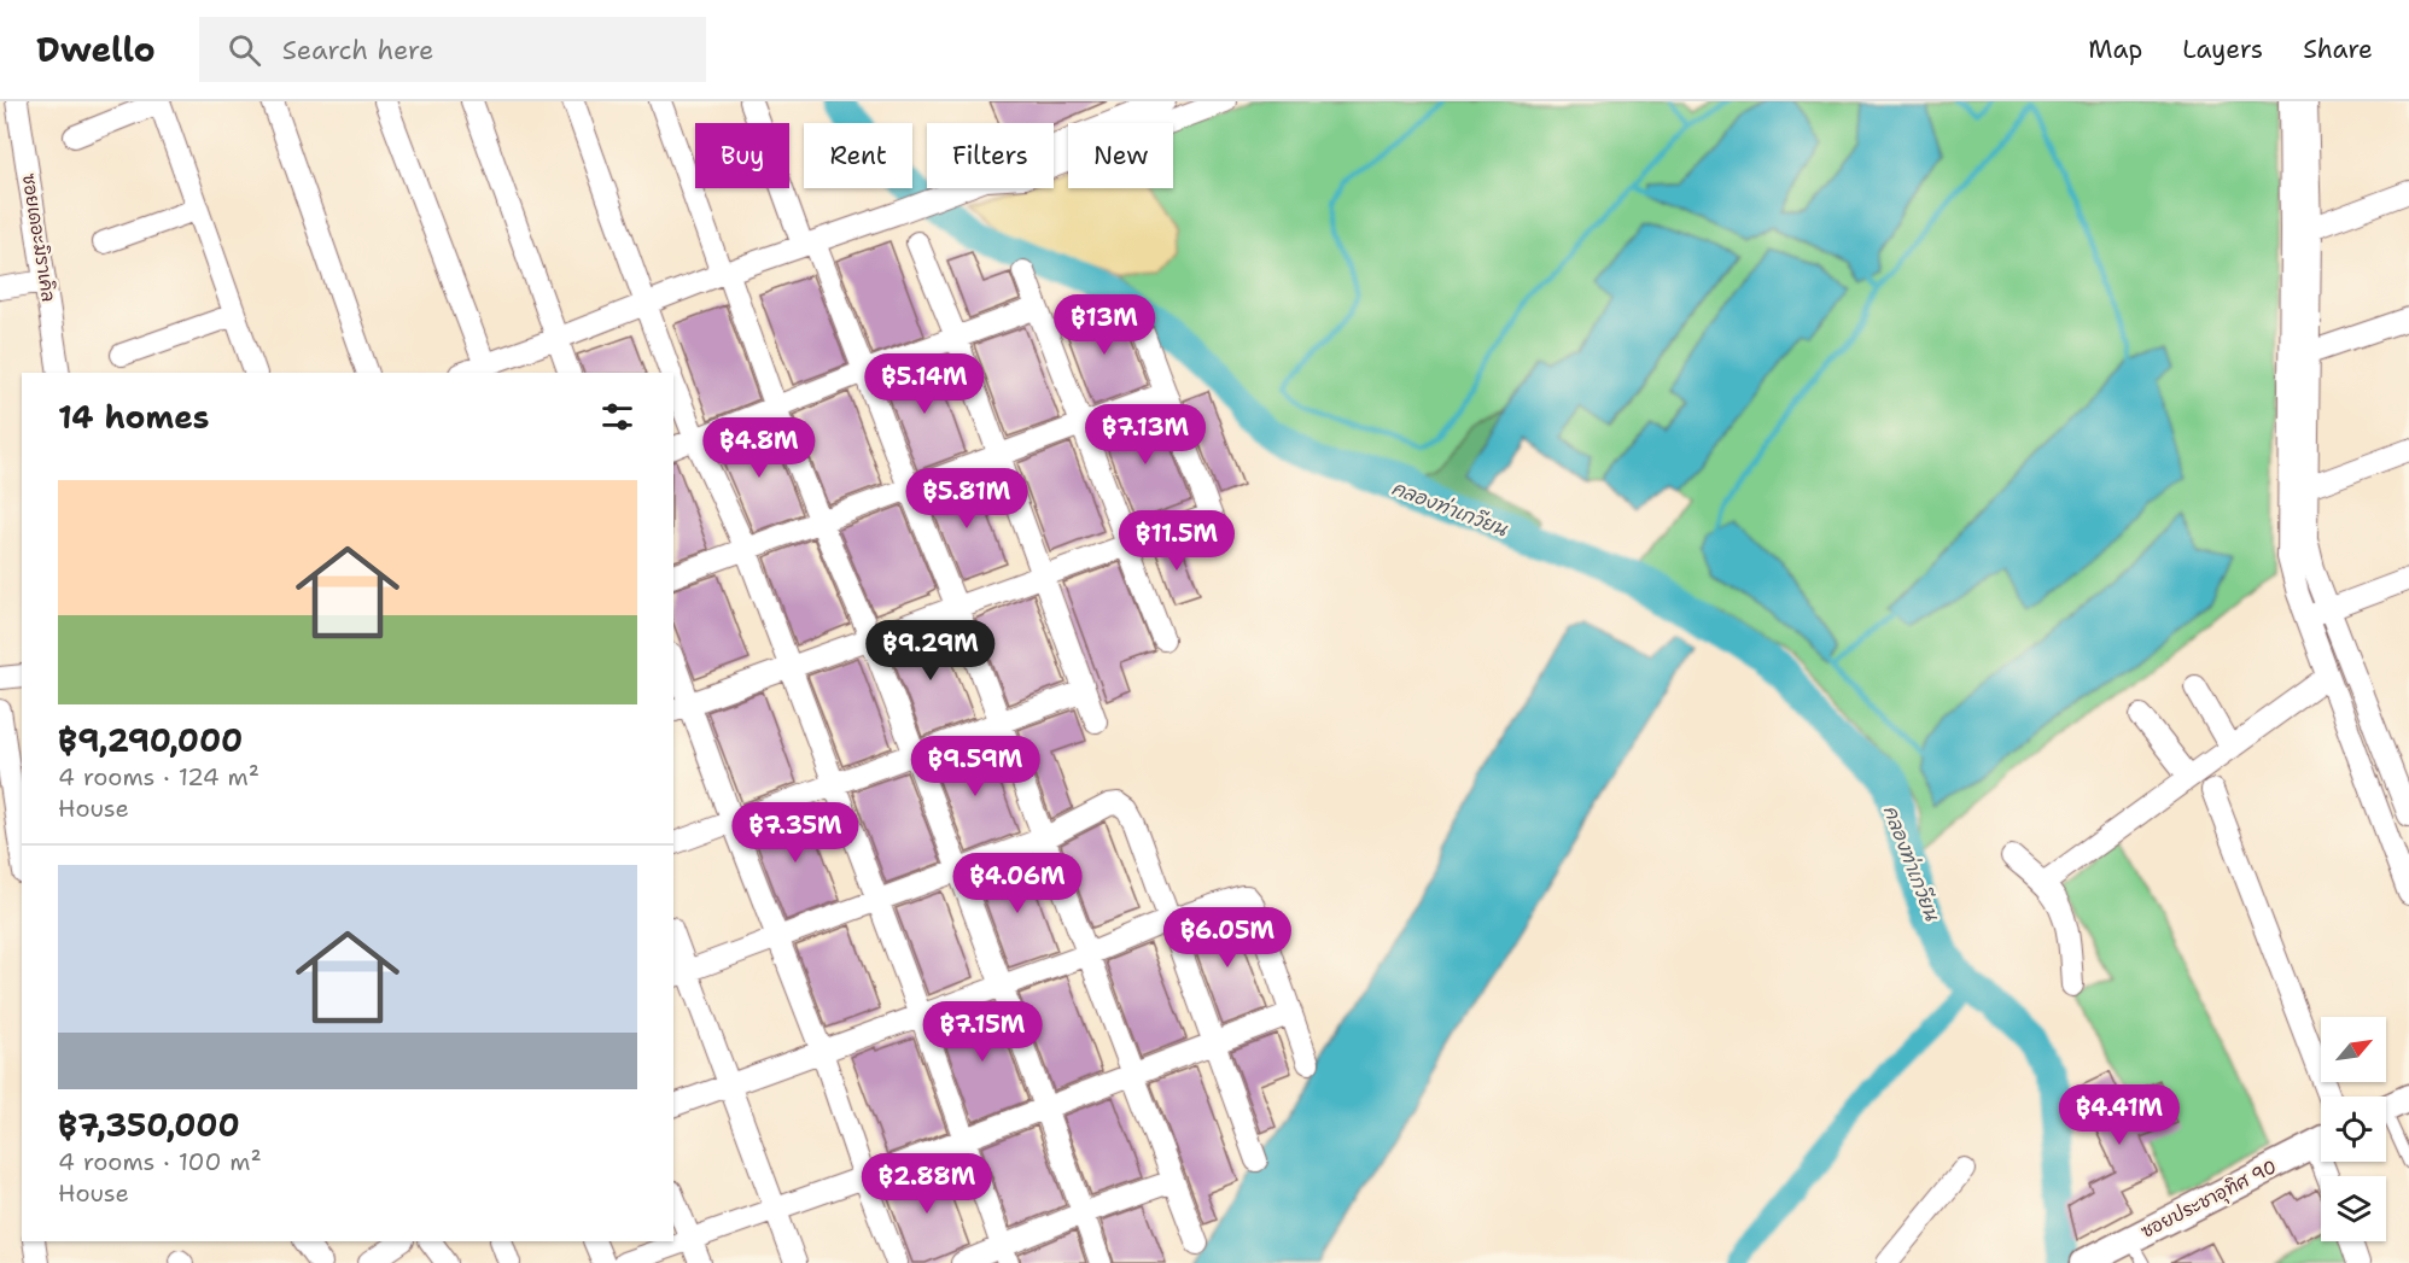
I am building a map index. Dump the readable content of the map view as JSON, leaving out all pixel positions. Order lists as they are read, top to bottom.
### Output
{
  "streets": {
    "street": ["ซอยเดอะมิราเคิล", "ซอยประชาอุทิศ 90"]
  },
  "water": ["คลองท่าเกวียน"],
  "north": "top right",
  "page": {
    "header": "Dwello",
    "search": "Search here",
    "nav": ["Map", "Layers", "Share"],
    "chip": [
      "Buy",
      "Rent",
      "Filters",
      "New"
    ],
    "price": [
      "฿13M",
      "฿5.14M",
      "฿7.13M",
      "฿4.8M",
      "฿5.81M",
      "฿11.5M",
      "฿9.29M",
      "฿9.59M",
      "฿7.35M",
      "฿4.06M",
      "฿6.05M",
      "฿7.15M",
      "฿4.41M",
      "฿2.88M"
    ],
    "heading": "14 homes",
    "list": [
      {
        "name": "฿9,290,000",
        "note": "4 rooms · 124 m² · House"
      },
      {
        "name": "฿7,350,000",
        "note": "4 rooms · 100 m² · House"
      }
    ]
  }
}
